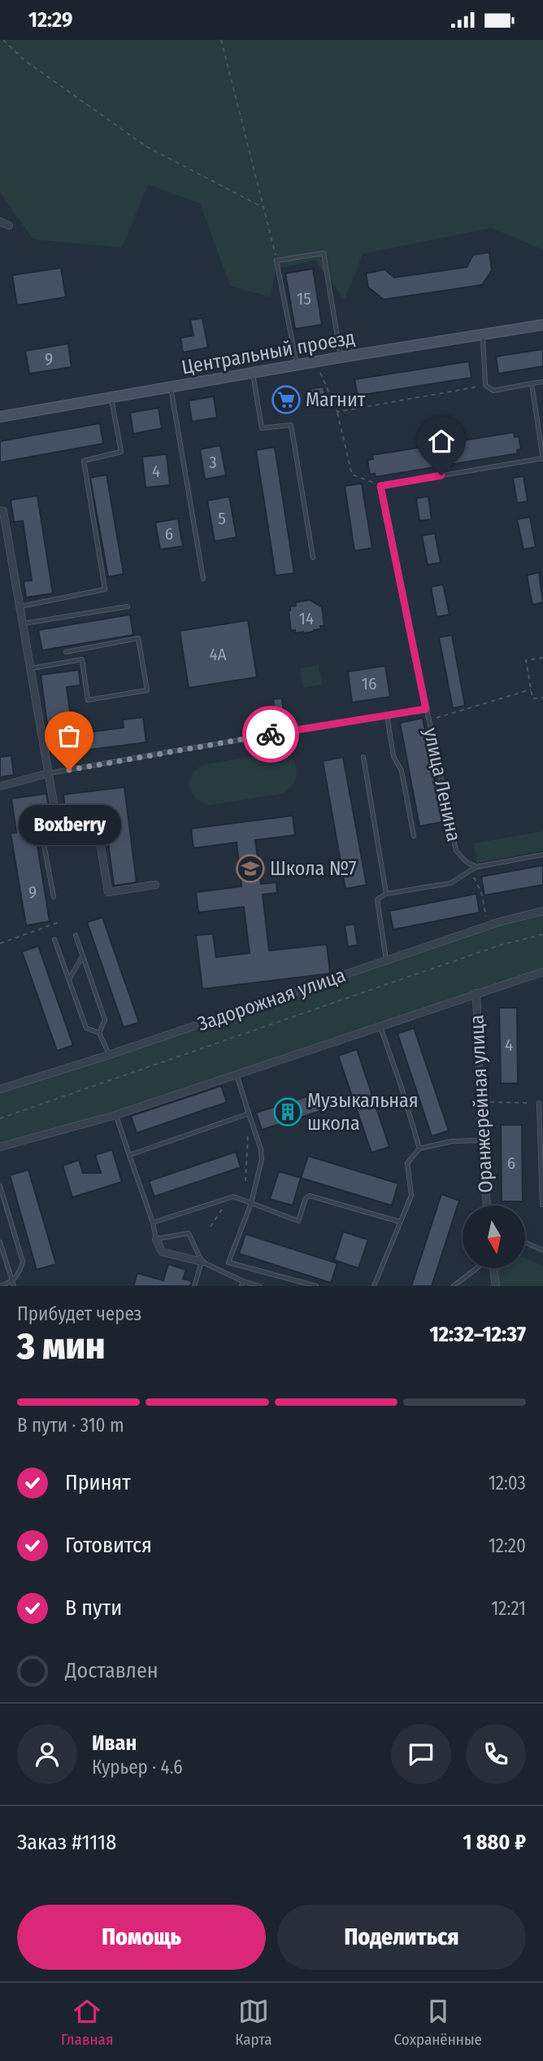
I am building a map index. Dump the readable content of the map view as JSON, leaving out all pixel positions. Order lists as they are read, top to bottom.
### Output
{
  "streets": {
    "main road": ["Центральный проезд"],
    "street": ["Задорожная улица", "Оранжерейная улица"],
    "lane": ["улица Ленина"]
  },
  "places": {
    "supermarket": ["Магнит"],
    "other": ["Boxberry"],
    "school or university": ["Школа №7"],
    "building": ["Музыкальная школа"]
  },
  "house_numbers": [
    "15",
    "9",
    "3",
    "4",
    "5",
    "6",
    "14",
    "4А",
    "16",
    "9",
    "4",
    "6"
  ],
  "north": "bottom",
  "page": {
    "status": "12:29",
    "bubble": "Boxberry",
    "heading": ["3 мин", "Прибудет через", "12:32–12:37"],
    "panel": [
      "Иван",
      "Курьер · 4.6",
      "Заказ #1118",
      "1 880 ₽"
    ],
    "bar": "В пути · 310 m",
    "list": [
      ["Принят", "12:03"],
      ["Готовится", "12:20"],
      ["В пути", "12:21"],
      "Доставлен"
    ],
    "buttons": ["Помощь", "Поделиться"],
    "tabs": ["Главная", "Карта", "Сохранённые"]
  }
}
